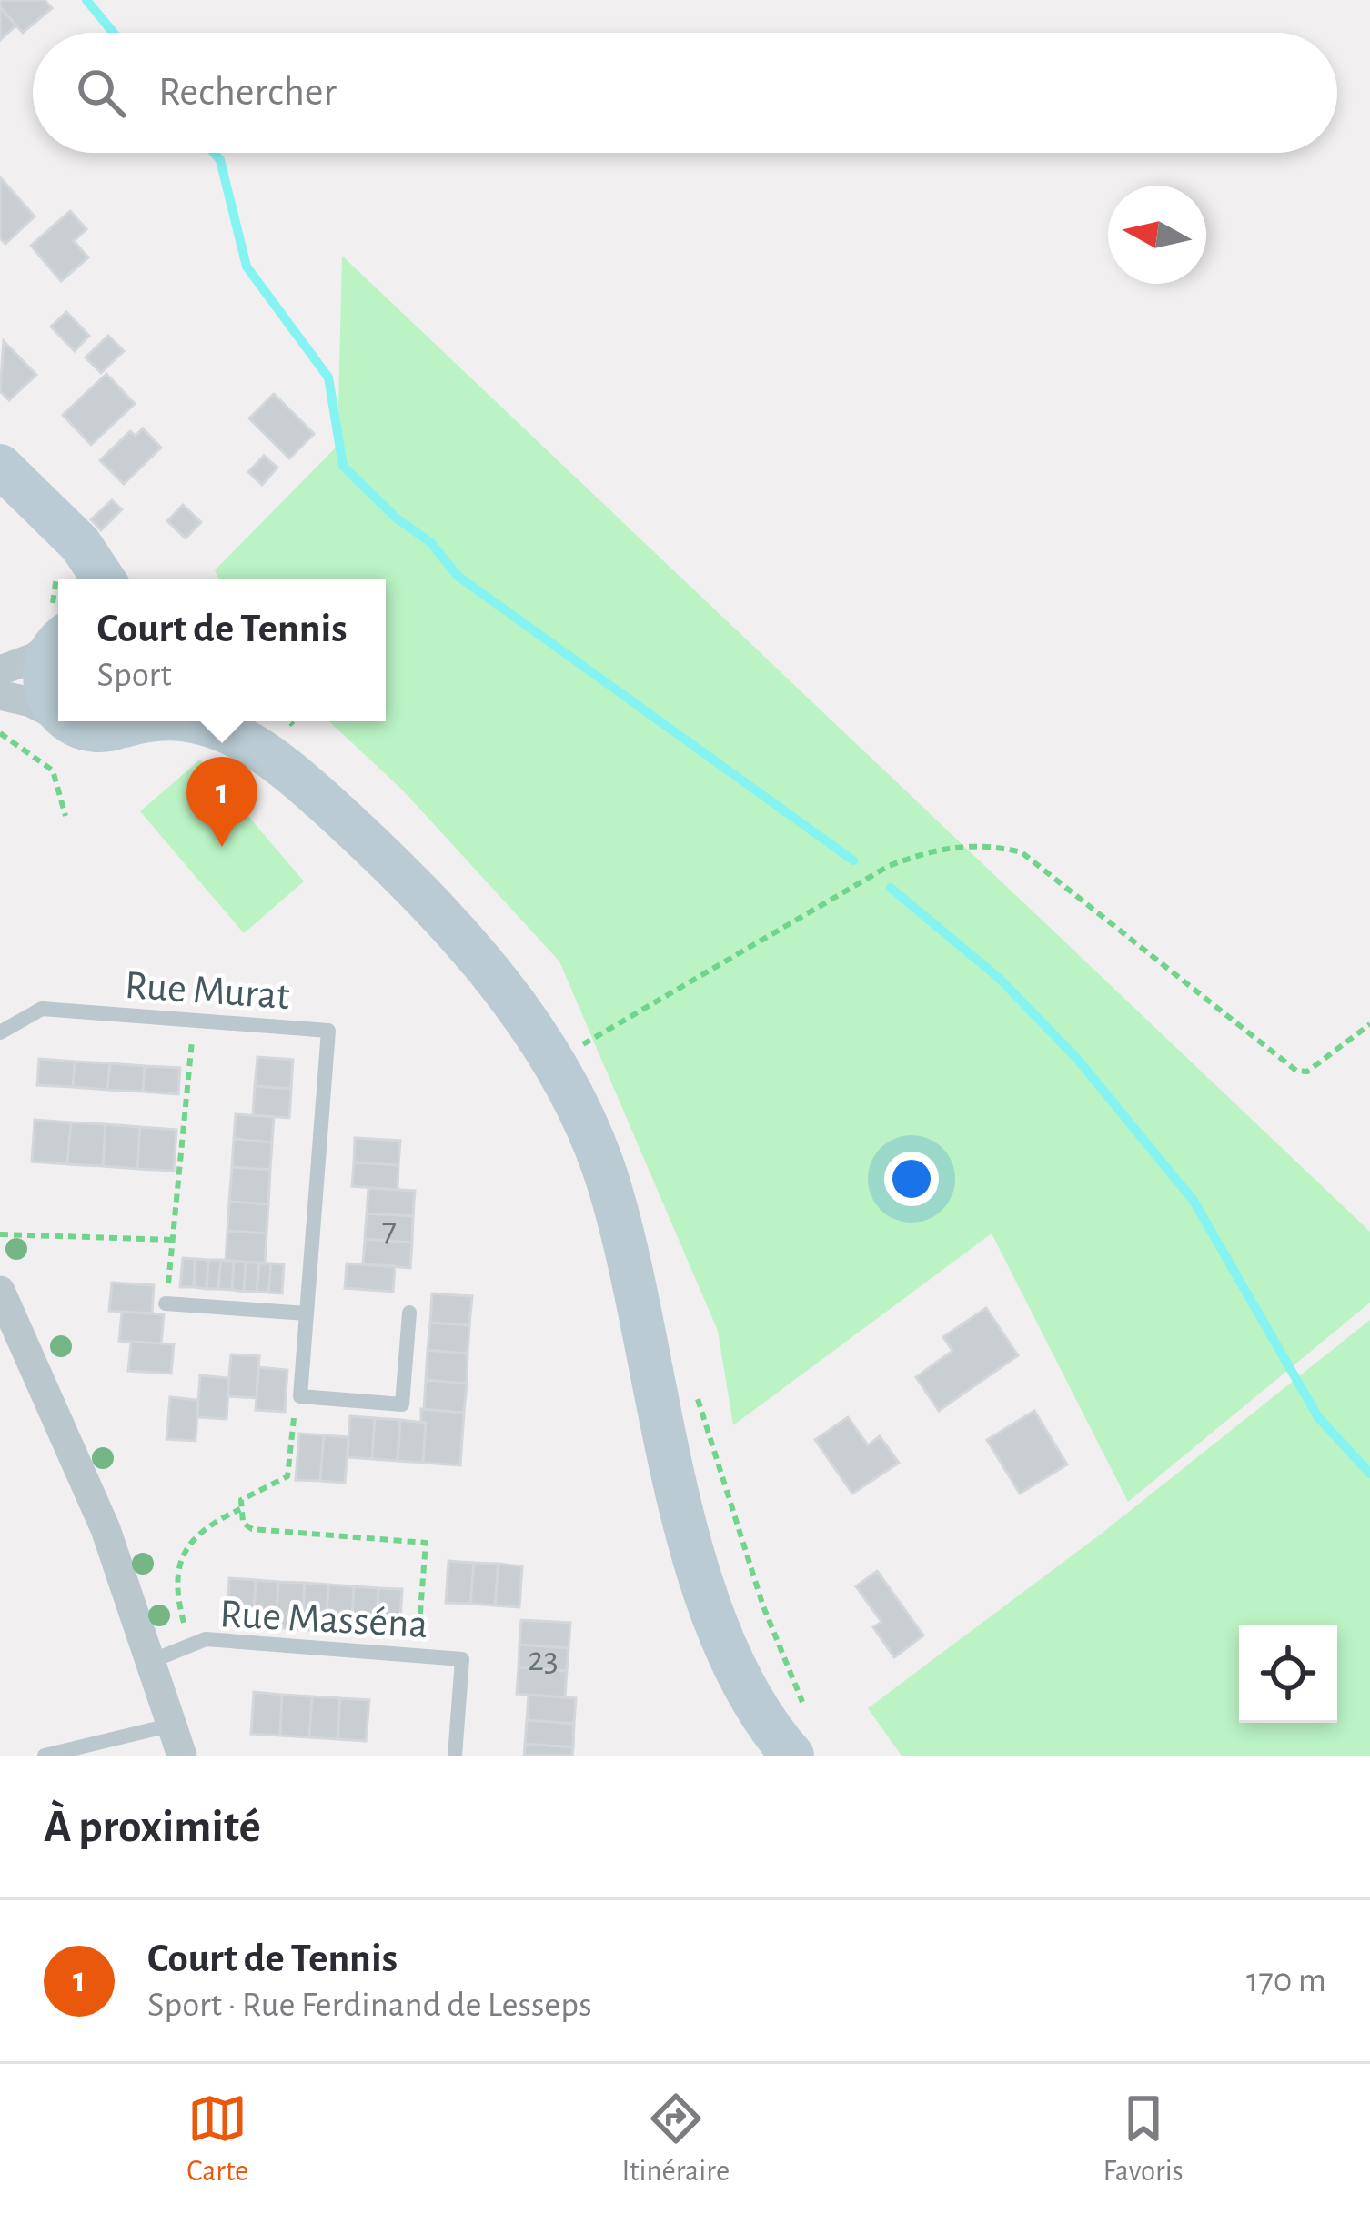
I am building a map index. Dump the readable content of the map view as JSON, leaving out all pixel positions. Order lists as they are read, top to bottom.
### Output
{
  "streets": {
    "lane": ["Rue Murat", "Rue Masséna"]
  },
  "house_numbers": ["7", "23"],
  "north": "left",
  "page": {
    "search": "Rechercher",
    "popup": ["Court de Tennis", "Sport"],
    "pins": "1",
    "heading": "À proximité",
    "list": [
      {
        "mark": "1",
        "name": "Court de Tennis",
        "note": "Sport · Rue Ferdinand de Lesseps",
        "value": "170 m"
      }
    ],
    "nav": ["Carte", "Itinéraire", "Favoris"]
  }
}
